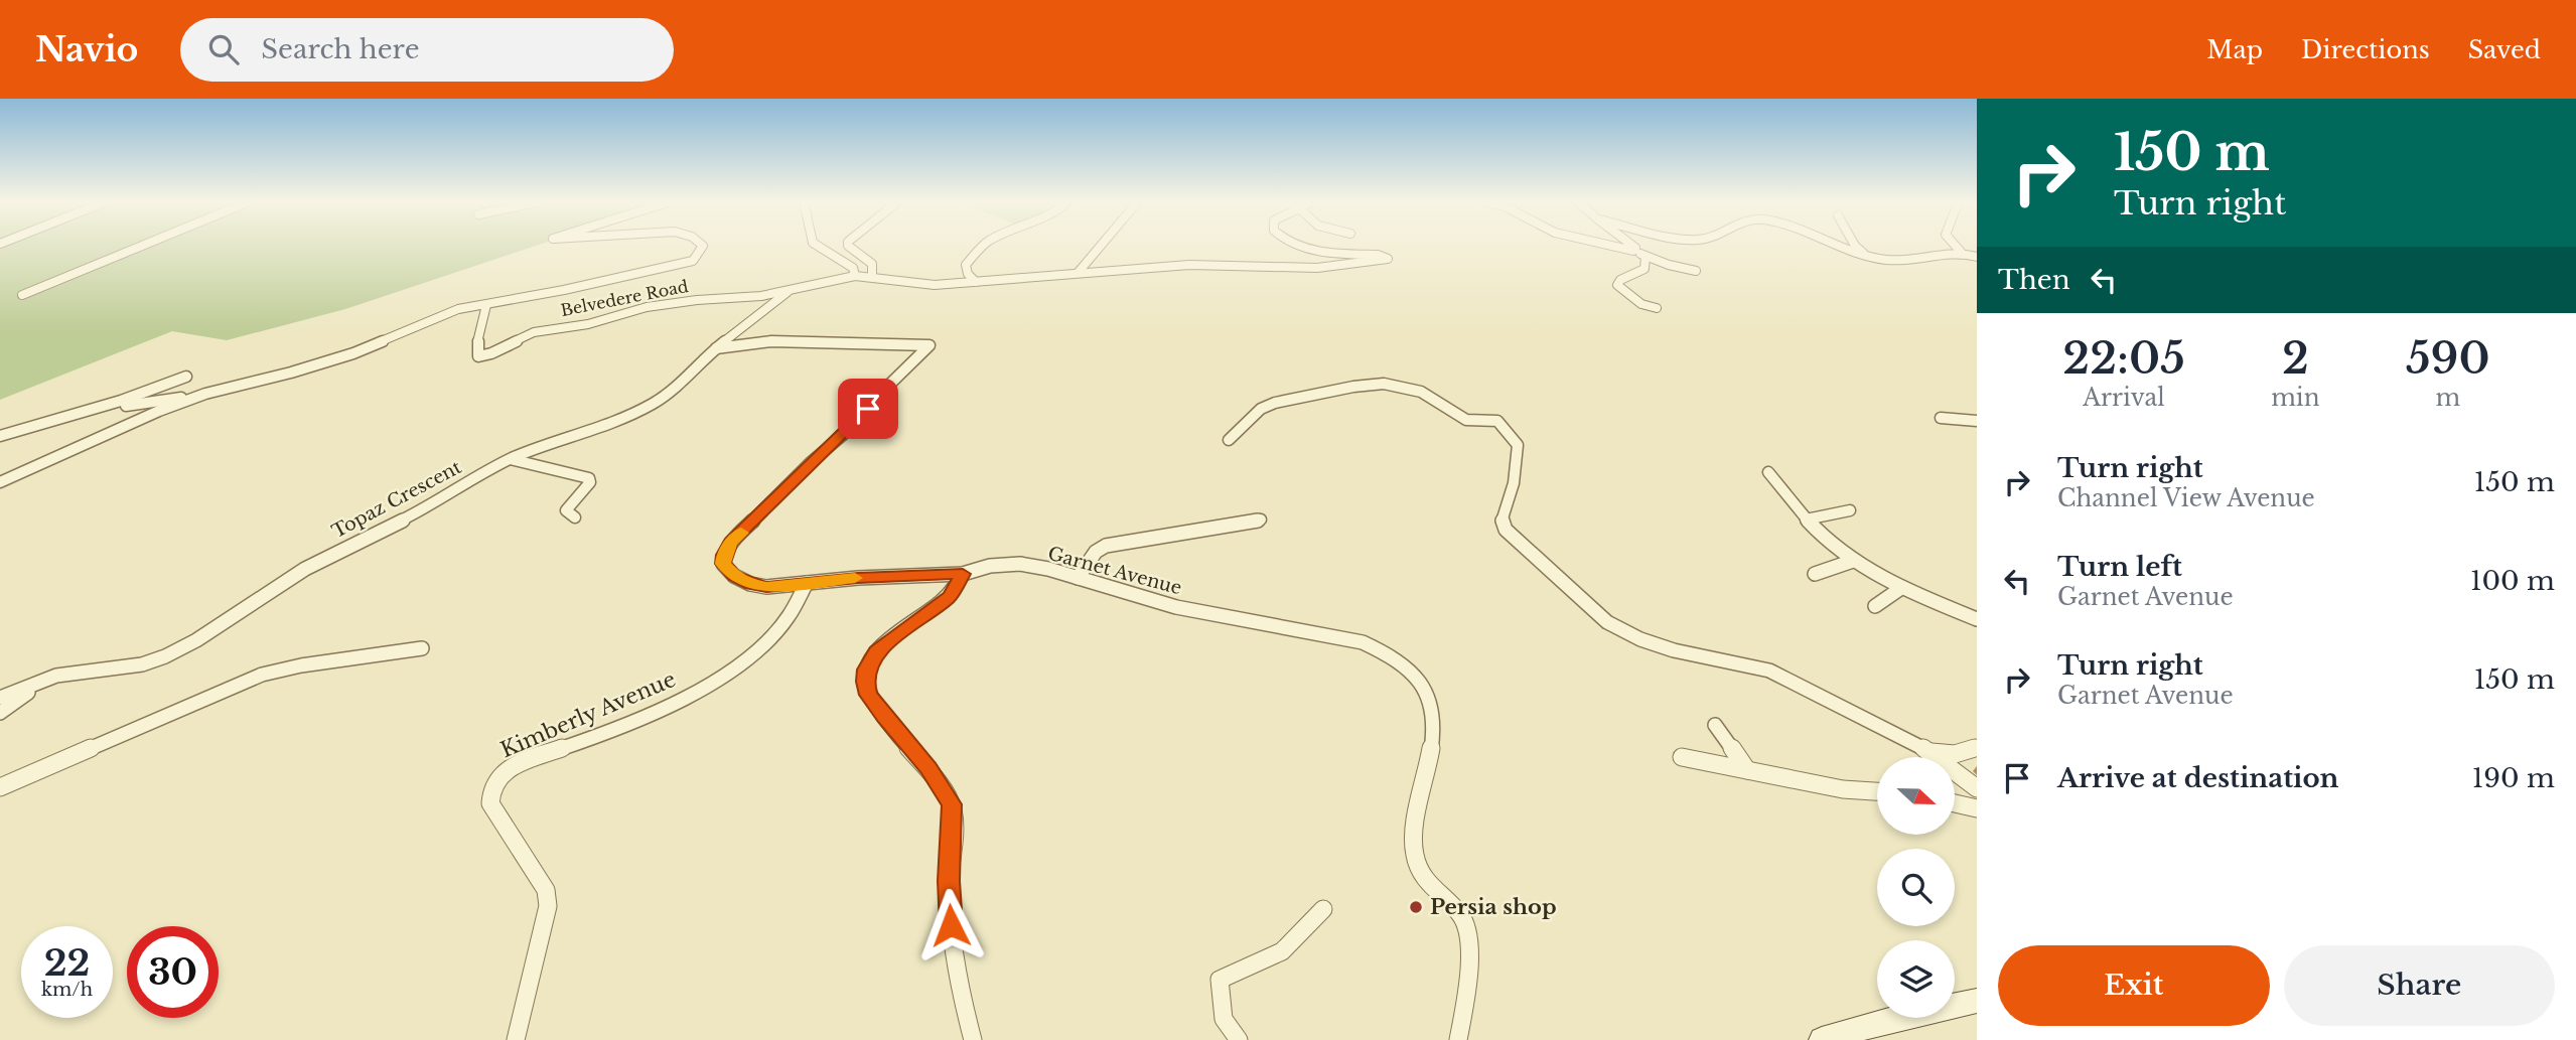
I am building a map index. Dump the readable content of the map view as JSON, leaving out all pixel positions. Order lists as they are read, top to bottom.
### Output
{
  "streets": {
    "street": [
      "Belvedere Road",
      "Topaz Crescent",
      "Garnet Avenue",
      "Kimberly Avenue"
    ]
  },
  "crossings": [
    ["Belvedere Road", "Topaz Crescent"],
    ["Topaz Crescent", "Garnet Avenue"],
    ["Garnet Avenue", "Kimberly Avenue"]
  ],
  "places": ["Persia shop"],
  "north": "right",
  "page": {
    "header": "Navio",
    "search": "Search here",
    "nav": ["Map", "Directions", "Saved"],
    "turn": ["150 m", "Turn right"],
    "then": "Then",
    "eta": [
      "22:05",
      "Arrival",
      "2",
      "min",
      "590",
      "m"
    ],
    "list": [
      {
        "name": "Turn right",
        "note": "Channel View Avenue",
        "value": "150 m"
      },
      {
        "name": "Turn left",
        "note": "Garnet Avenue",
        "value": "100 m"
      },
      {
        "name": "Turn right",
        "note": "Garnet Avenue",
        "value": "150 m"
      },
      {
        "name": "Arrive at destination",
        "value": "190 m"
      }
    ],
    "speed": "22 km/h",
    "limit": "30",
    "buttons": ["Exit", "Share"]
  }
}
